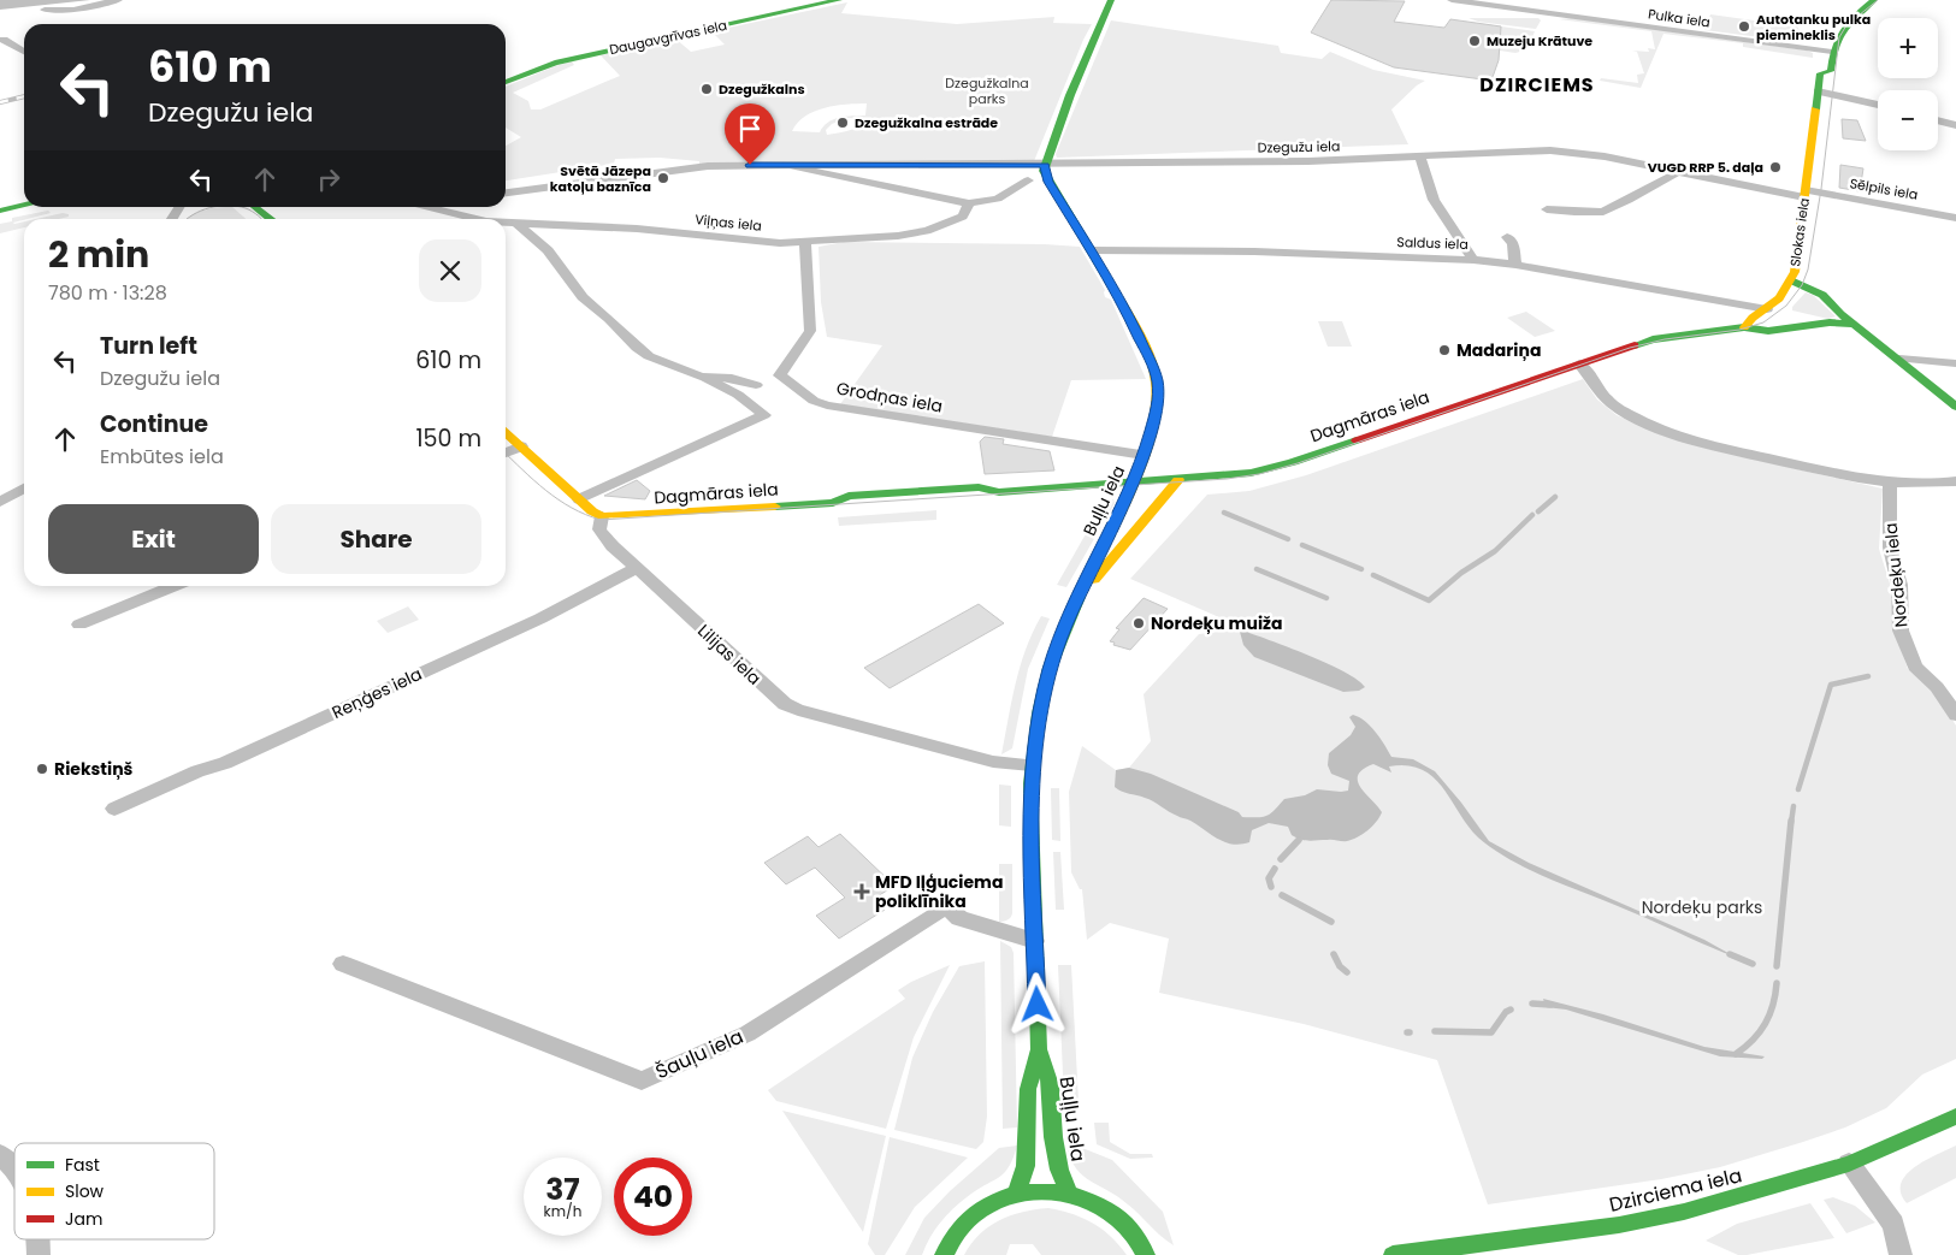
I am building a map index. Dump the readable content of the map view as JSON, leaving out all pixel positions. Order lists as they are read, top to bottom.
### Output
{
  "streets": {
    "street": [
      "Pulka iela",
      "Daugavgrīvas iela",
      "Dzegužu iela",
      "Sēlpils iela",
      "Viļņas iela",
      "Slokas iela",
      "Saldus iela",
      "Grodņas iela",
      "Dagmāras iela",
      "Buļļu iela",
      "Nordeķu iela",
      "Lilijas iela",
      "Reņģes iela",
      "Šauļu iela",
      "Dzirciema iela"
    ]
  },
  "crossings": [
    ["Pulka iela", "Slokas iela"],
    ["Dzegužu iela", "Sēlpils iela"],
    ["Dzegužu iela", "Slokas iela"],
    ["Dzegužu iela", "Buļļu iela"],
    ["Sēlpils iela", "Slokas iela"],
    ["Slokas iela", "Dagmāras iela"],
    ["Saldus iela", "Buļļu iela"],
    ["Grodņas iela", "Buļļu iela"],
    ["Dagmāras iela", "Buļļu iela"],
    ["Dagmāras iela", "Lilijas iela"],
    ["Buļļu iela", "Lilijas iela"],
    ["Buļļu iela", "Šauļu iela"],
    ["Lilijas iela", "Reņģes iela"]
  ],
  "districts": ["DZIRCIEMS"],
  "parks": ["Dzegužkalna parks", "Nordeķu parks"],
  "places": {
    "other": [
      "Autotanku pulka piemineklis",
      "Muzeju Krātuve",
      "Dzegužkalns",
      "Dzegužkalna estrāde",
      "VUGD RRP 5. daļa",
      "Svētā Jāzepa katoļu baznīca",
      "Madariņa",
      "Nordeķu muiža",
      "Riekstiņš"
    ],
    "health": ["MFD Iļģuciema poliklīnika"]
  },
  "legend": ["Fast", "Slow", "Jam"],
  "page": {
    "map_buttons": ["+", "−"],
    "turn": ["610 m", "Dzegužu iela"],
    "heading": ["2 min", "780 m · 13:28"],
    "list": [
      {
        "name": "Turn left",
        "note": "Dzegužu iela",
        "value": "610 m"
      },
      {
        "name": "Continue",
        "note": "Embūtes iela",
        "value": "150 m"
      }
    ],
    "buttons": ["Exit", "Share"],
    "speed": "37 km/h",
    "limit": "40"
  }
}
